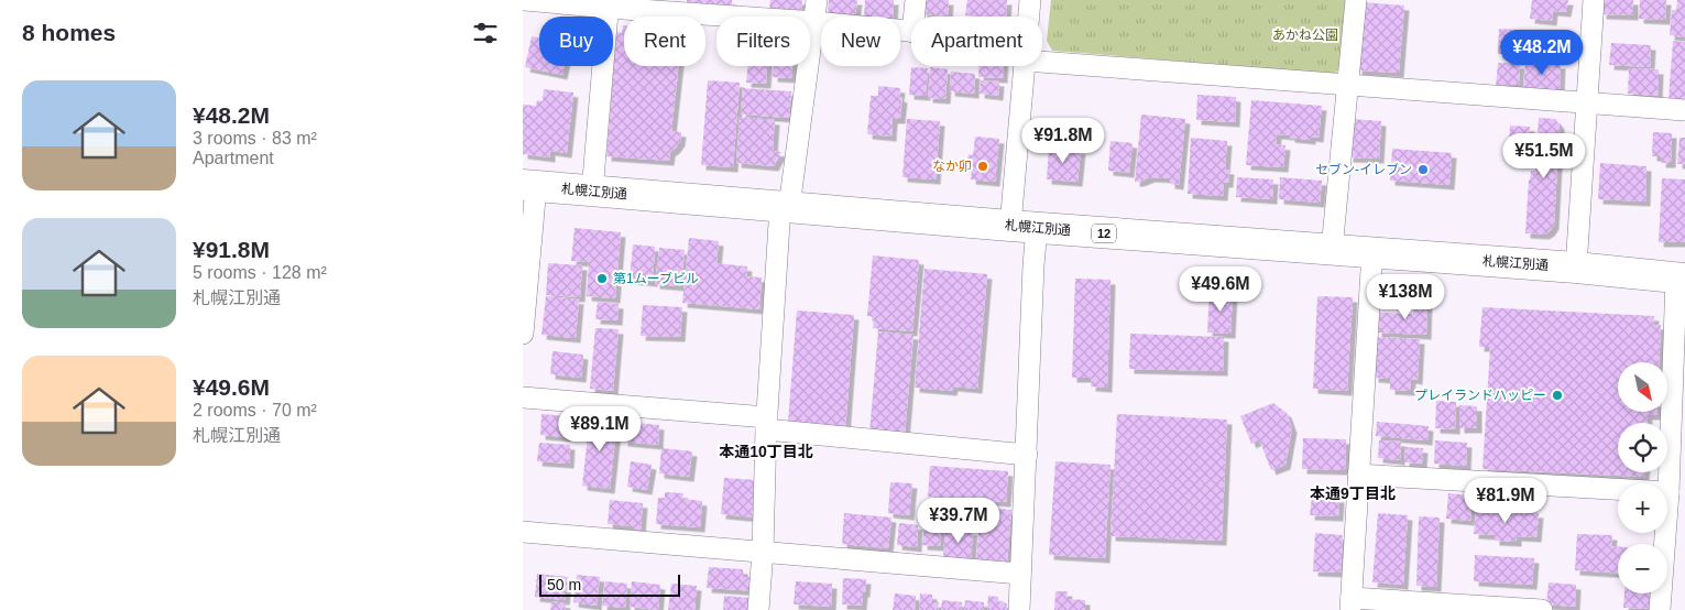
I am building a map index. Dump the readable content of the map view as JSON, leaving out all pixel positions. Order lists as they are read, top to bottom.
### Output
{
  "streets": {
    "highway": ["札幌江別通", "12"]
  },
  "districts": ["本通10丁目北", "本通9丁目北"],
  "parks": ["あかね公園"],
  "places": [
    "なか卯",
    "セブン-イレブン",
    "第1ムーブビル",
    "プレイランドハッピー"
  ],
  "scale_bar": "50 m",
  "north": "bottom right",
  "page": {
    "heading": "8 homes",
    "chip": [
      "Buy",
      "Rent",
      "Filters",
      "New",
      "Apartment"
    ],
    "price": [
      "¥48.2M",
      "¥91.8M",
      "¥51.5M",
      "¥49.6M",
      "¥138M",
      "¥89.1M",
      "¥81.9M",
      "¥39.7M"
    ],
    "list": [
      {
        "name": "¥48.2M",
        "note": "3 rooms · 83 m² · Apartment"
      },
      {
        "name": "¥91.8M",
        "note": "5 rooms · 128 m² · 札幌江別通"
      },
      {
        "name": "¥49.6M",
        "note": "2 rooms · 70 m² · 札幌江別通"
      }
    ],
    "map_buttons": ["+", "−"],
    "scale": "50 m"
  }
}
